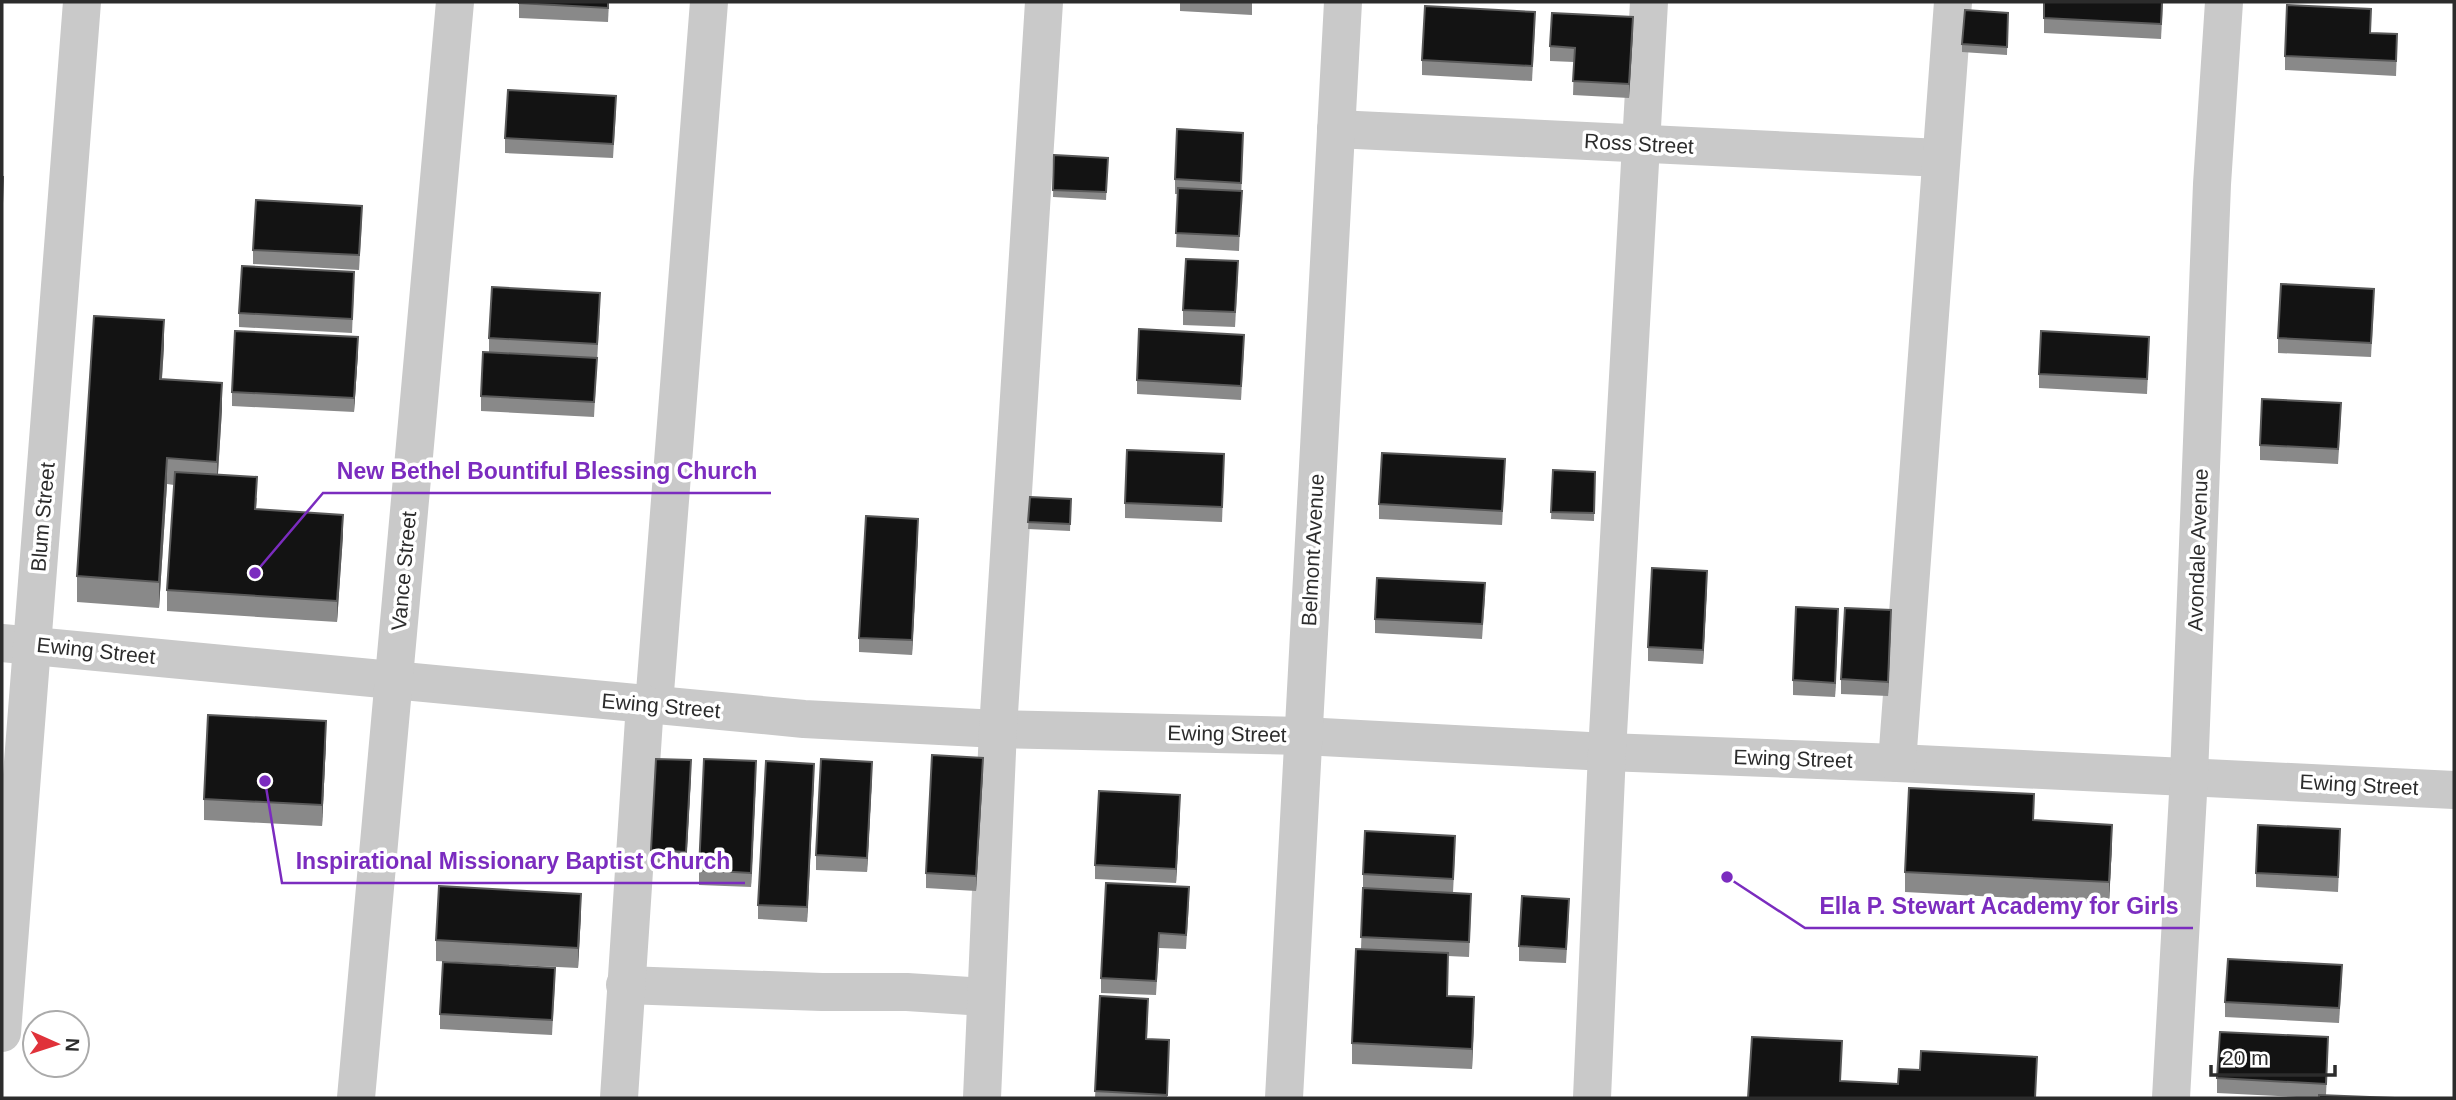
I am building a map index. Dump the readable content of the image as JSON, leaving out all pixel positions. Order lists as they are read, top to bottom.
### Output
{
  "streets": {
    "street": [
      "Ross Street",
      "Blum Street",
      "Belmont Avenue",
      "Avondale Avenue",
      "Vance Street",
      "Ewing Street"
    ]
  },
  "crossings": [
    ["Ross Street", "Belmont Avenue"],
    ["Blum Street", "Ewing Street"],
    ["Belmont Avenue", "Ewing Street"],
    ["Avondale Avenue", "Ewing Street"],
    ["Vance Street", "Ewing Street"]
  ],
  "places": ["New Bethel Bountiful Blessing Church", "Inspirational Missionary Baptist Church", "Ella P. Stewart Academy for Girls"],
  "scale_bar": "20 m",
  "north": "right"
}
